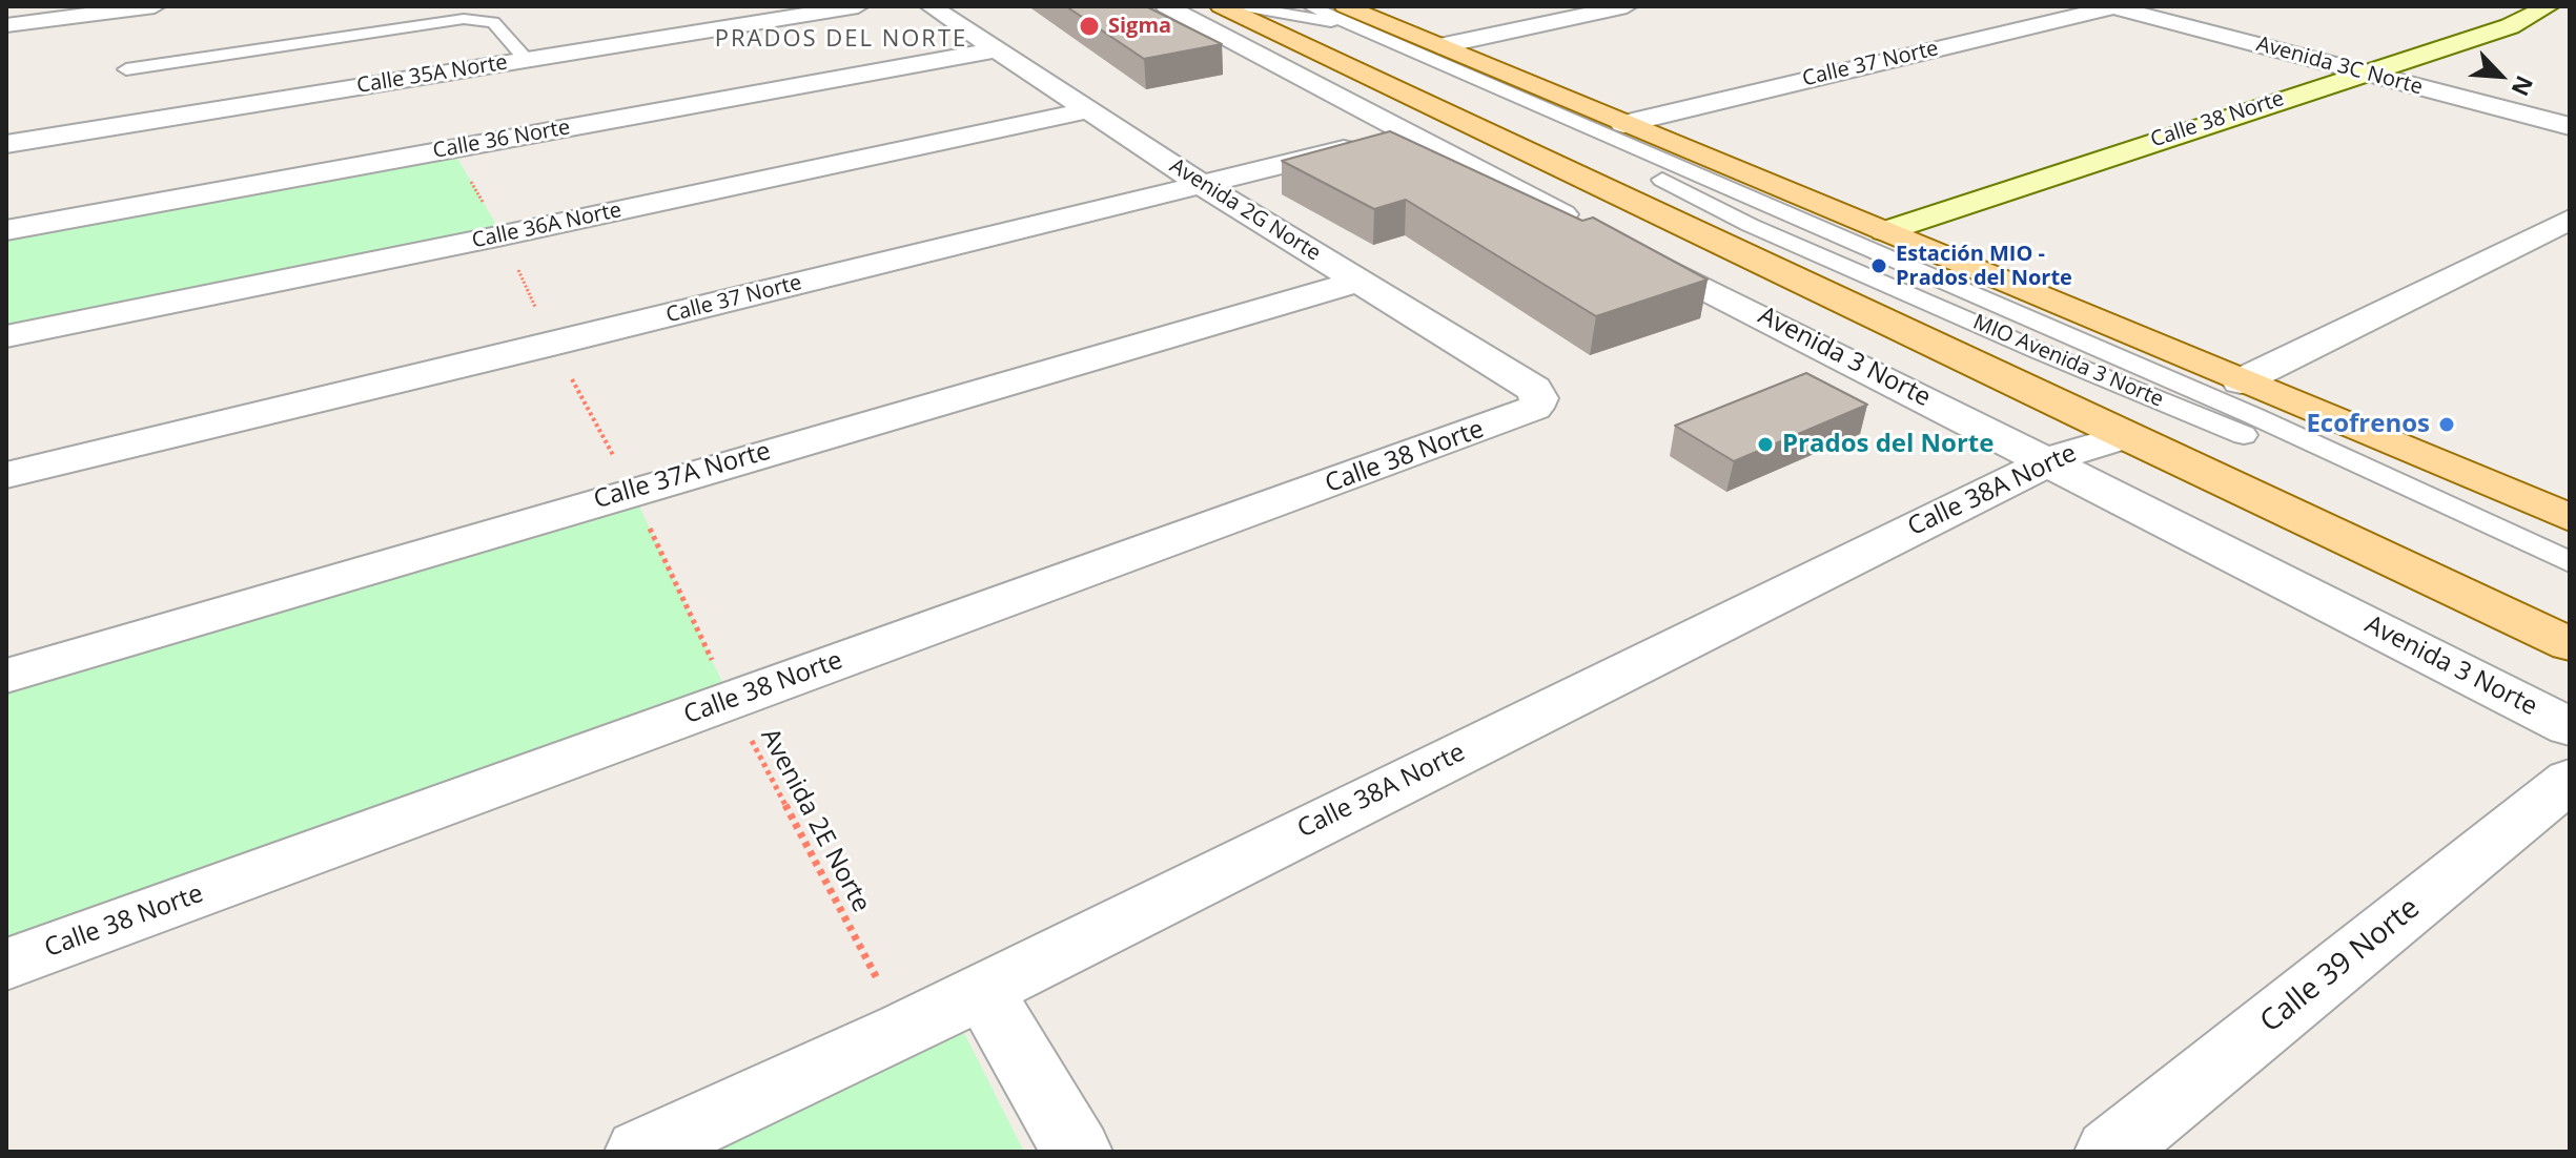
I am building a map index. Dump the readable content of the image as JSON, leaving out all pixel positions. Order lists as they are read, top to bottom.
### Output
{
  "streets": {
    "main road": ["Avenida 3 Norte"],
    "street": [
      "Calle 37 Norte",
      "Avenida 3C Norte",
      "Calle 35A Norte",
      "Calle 38 Norte",
      "Calle 36 Norte",
      "Avenida 2G Norte",
      "Calle 36A Norte",
      "Calle 37A Norte",
      "Calle 38A Norte",
      "Calle 39 Norte"
    ],
    "lane": ["MIO Avenida 3 Norte"],
    "path": ["Avenida 2E Norte"]
  },
  "crossings": [
    ["Calle 37 Norte", "Avenida 3C Norte"],
    ["Calle 37 Norte", "Avenida 2G Norte"],
    ["Calle 37 Norte", "Avenida 3 Norte"],
    ["Avenida 3C Norte", "Calle 38 Norte"],
    ["Calle 38 Norte", "Avenida 2G Norte"],
    ["Calle 38 Norte", "Avenida 2E Norte"],
    ["Calle 36 Norte", "Avenida 2G Norte"],
    ["Avenida 2G Norte", "Calle 36A Norte"],
    ["Avenida 2G Norte", "Calle 37A Norte"],
    ["Avenida 3 Norte", "Calle 38A Norte"],
    ["Calle 37A Norte", "Avenida 2E Norte"],
    ["Calle 38A Norte", "Avenida 2E Norte"]
  ],
  "districts": ["PRADOS DEL NORTE"],
  "places": [
    "Sigma",
    "Estación MIO - Prados del Norte",
    "Ecofrenos",
    "Prados del Norte"
  ],
  "north": "bottom right"
}
